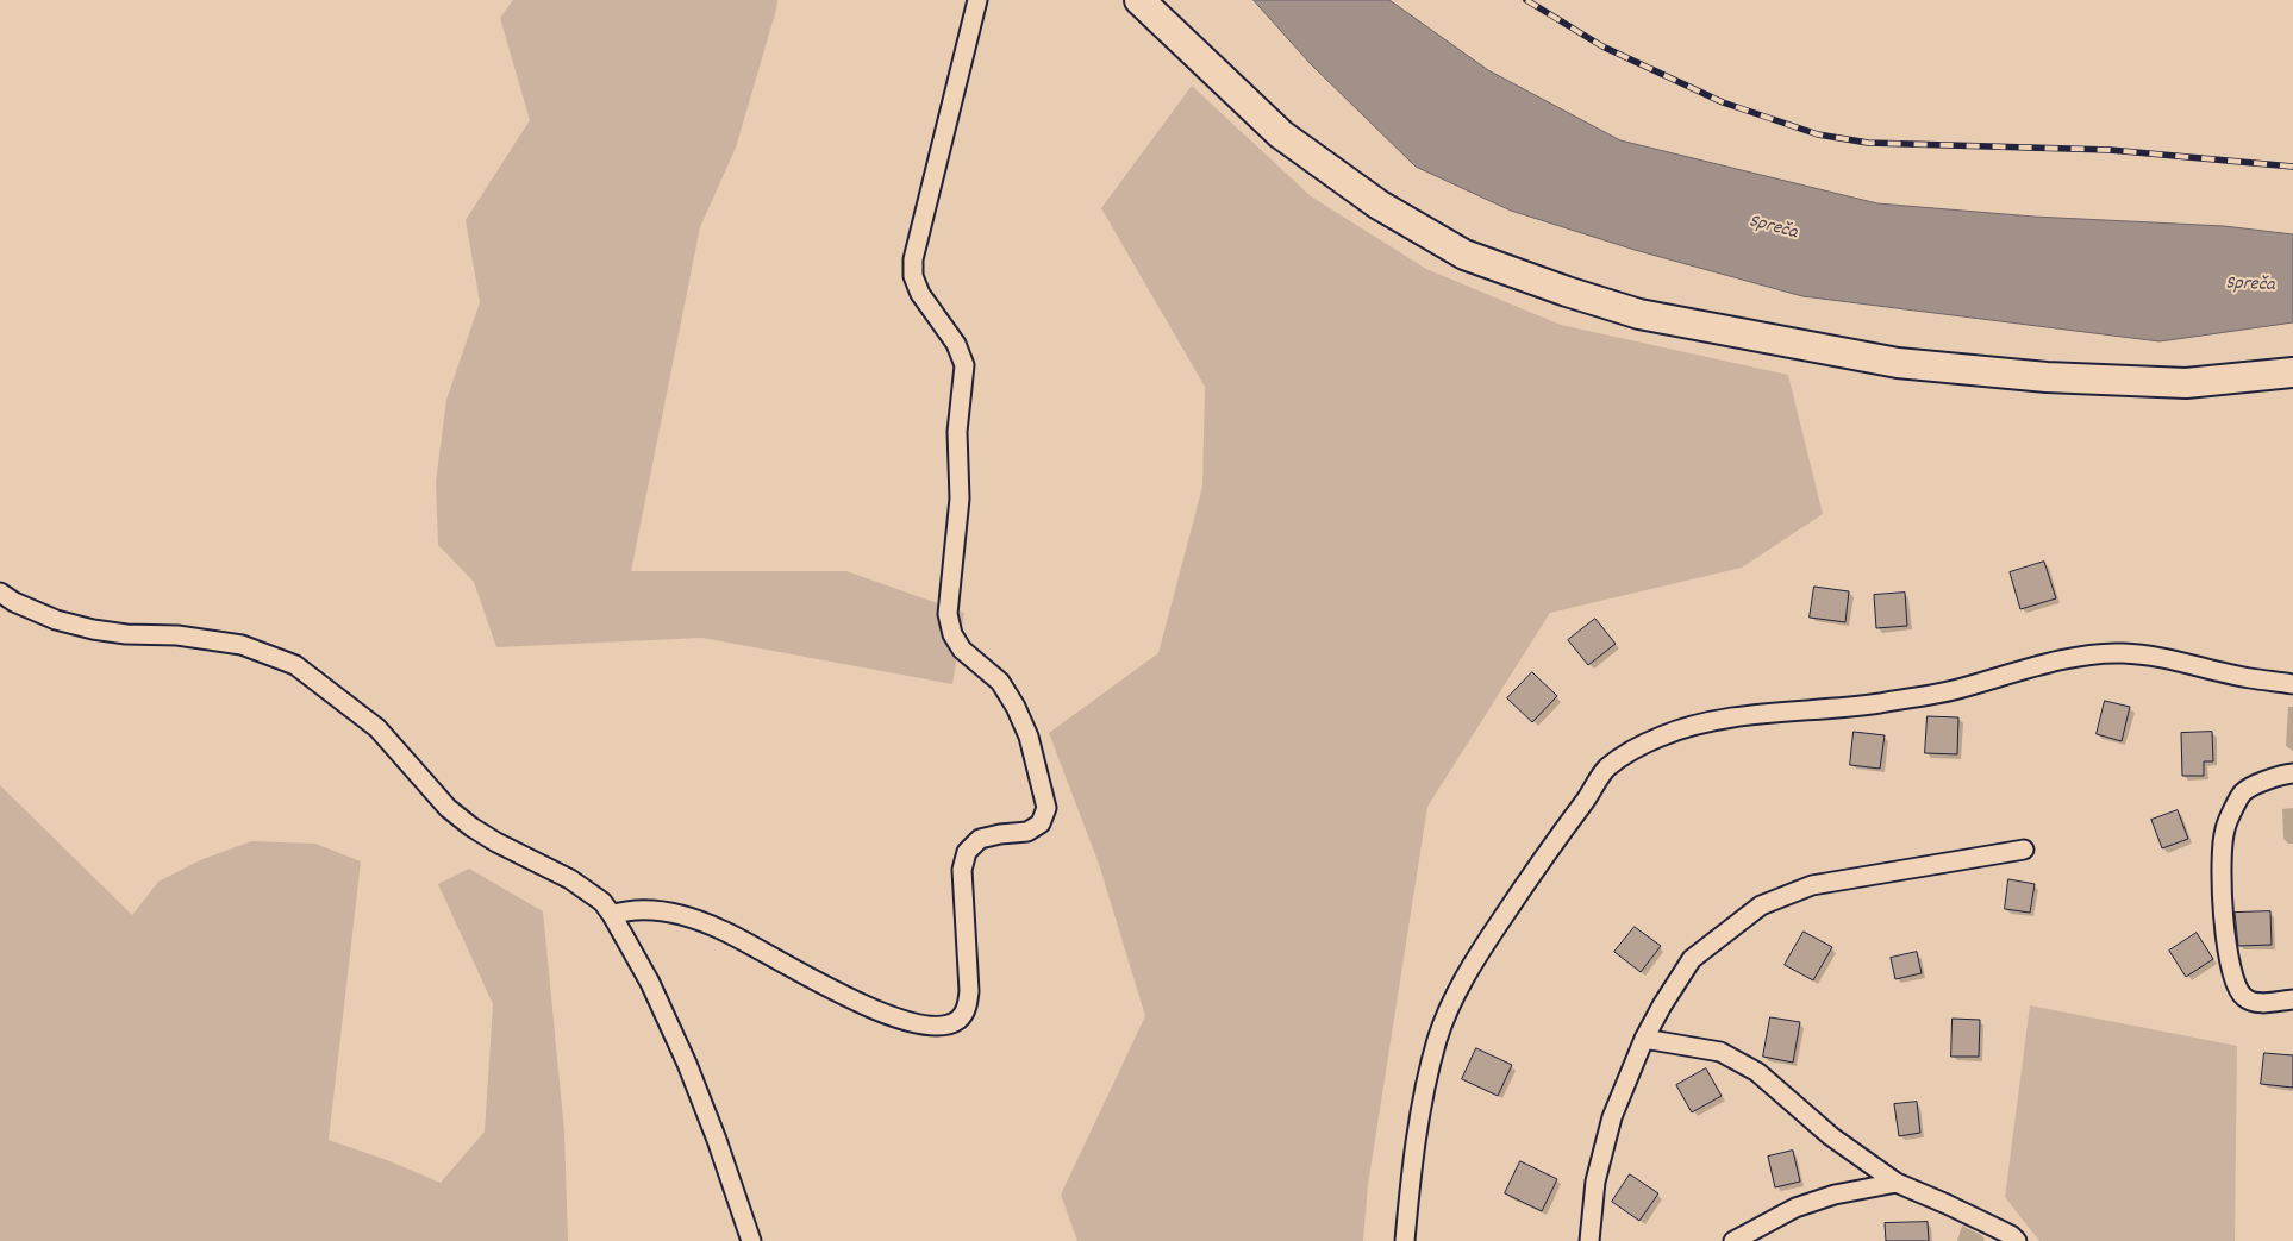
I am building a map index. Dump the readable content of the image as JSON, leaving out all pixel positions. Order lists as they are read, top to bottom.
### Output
{
  "water": ["Spreča"]
}
